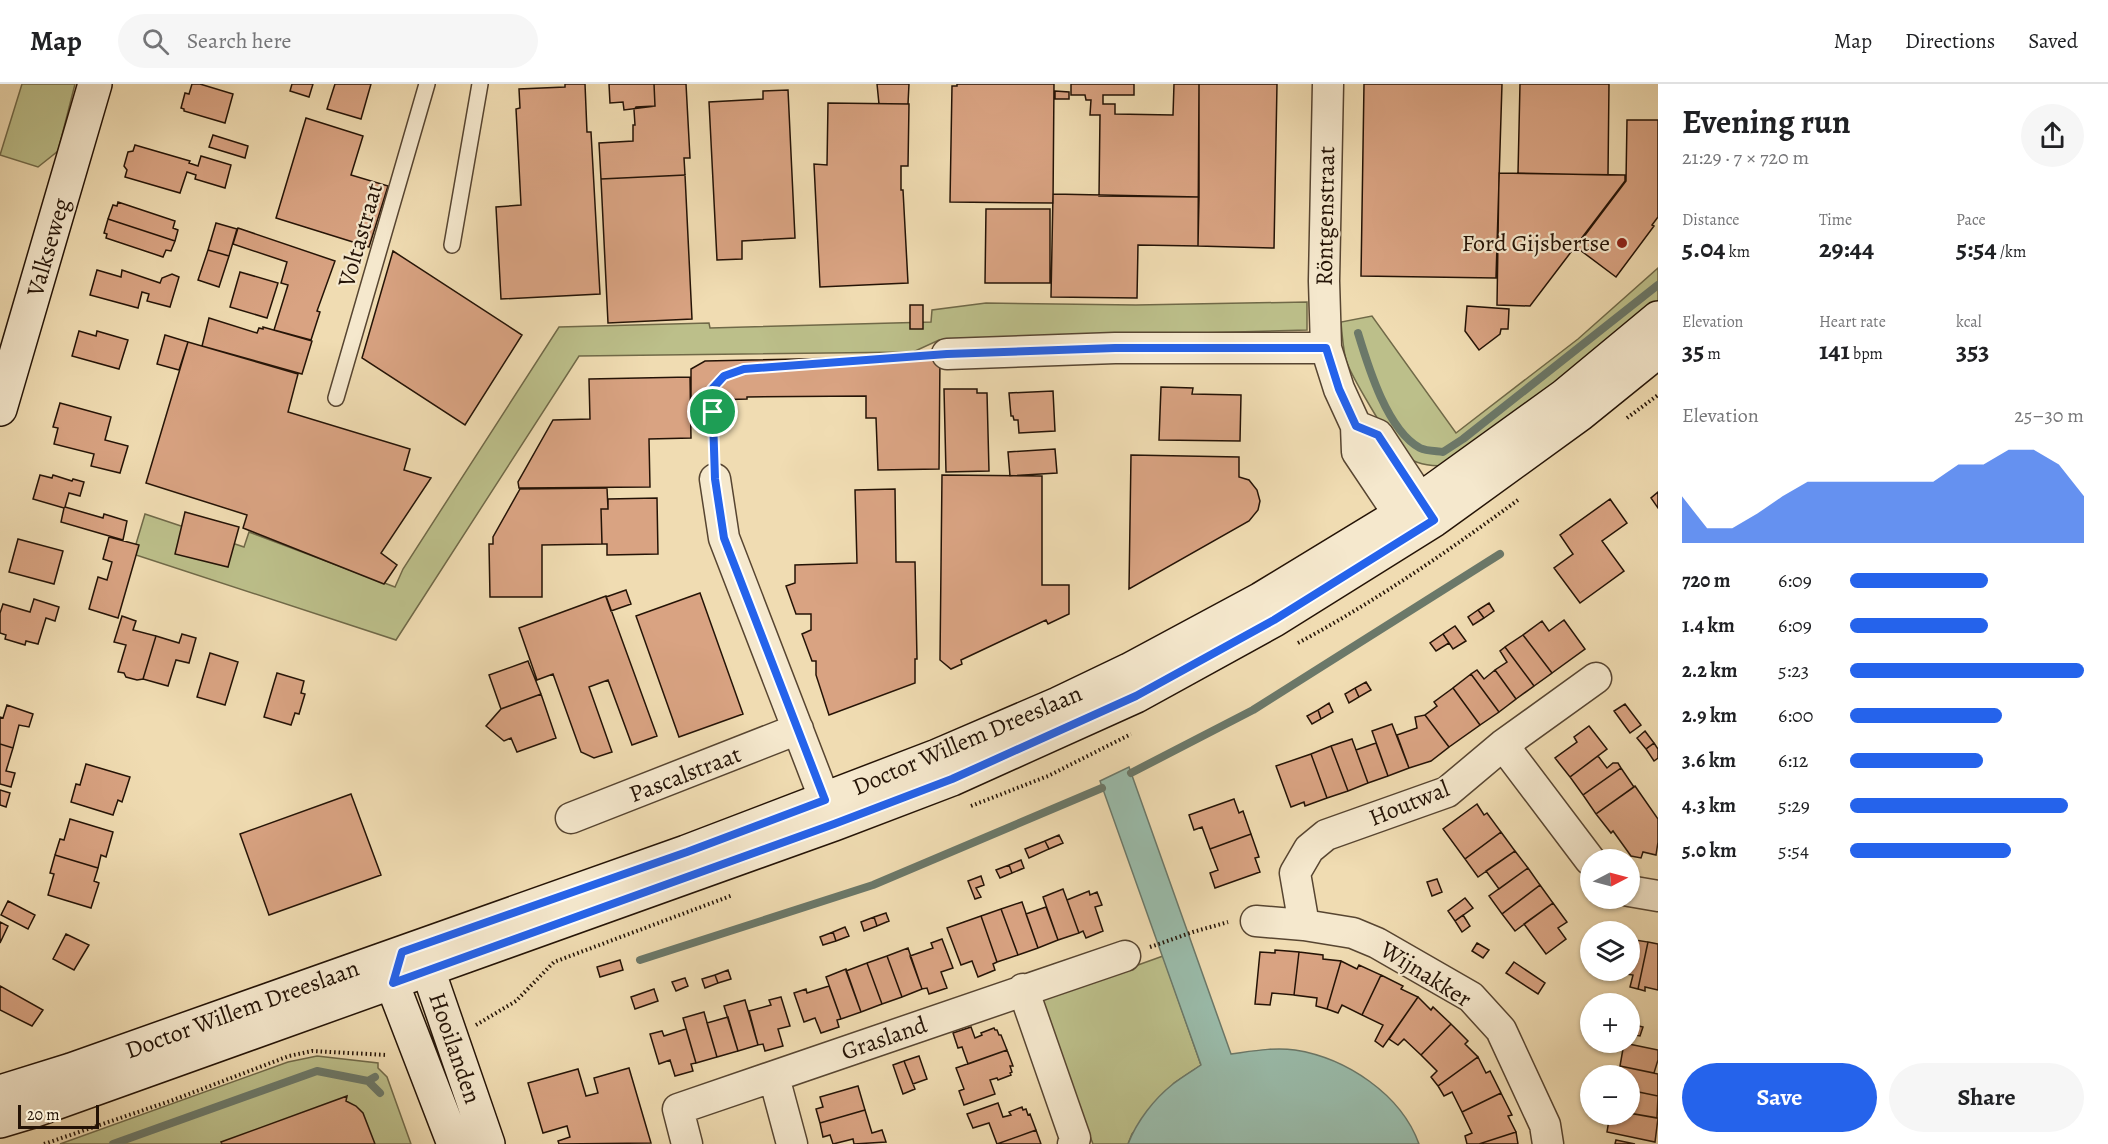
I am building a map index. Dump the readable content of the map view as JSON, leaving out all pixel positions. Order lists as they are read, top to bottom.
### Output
{
  "streets": {
    "main road": ["Valkseweg", "Doctor Willem Dreeslaan", "Hooilanden"],
    "street": [
      "Röntgenstraat",
      "Pascalstraat",
      "Houtwal",
      "Wijnakker",
      "Grasland"
    ],
    "lane": ["Voltastraat"]
  },
  "crossings": [
    ["Röntgenstraat", "Doctor Willem Dreeslaan"],
    ["Doctor Willem Dreeslaan", "Hooilanden"],
    ["Houtwal", "Wijnakker"]
  ],
  "places": ["Ford Gijsbertse"],
  "scale_bar": "20 m",
  "north": "right",
  "page": {
    "header": "Map",
    "search": "Search here",
    "nav": ["Map", "Directions", "Saved"],
    "heading": ["Evening run", "21:29 · 7 × 720 m"],
    "stats": [
      ["Distance", "5.04 km"],
      ["Time", "29:44"],
      ["Pace", "5:54 /km"],
      ["Elevation", "35 m"],
      ["Heart rate", "141 bpm"],
      ["kcal", "353"]
    ],
    "chart": ["Elevation", "25–30 m"],
    "list": [
      {
        "name": "720 m",
        "note": "6:09"
      },
      {
        "name": "1.4 km",
        "note": "6:09"
      },
      {
        "name": "2.2 km",
        "note": "5:23"
      },
      {
        "name": "2.9 km",
        "note": "6:00"
      },
      {
        "name": "3.6 km",
        "note": "6:12"
      },
      {
        "name": "4.3 km",
        "note": "5:29"
      },
      {
        "name": "5.0 km",
        "note": "5:54"
      }
    ],
    "map_buttons": ["+", "−"],
    "buttons": ["Save", "Share"],
    "scale": "20 m"
  }
}
